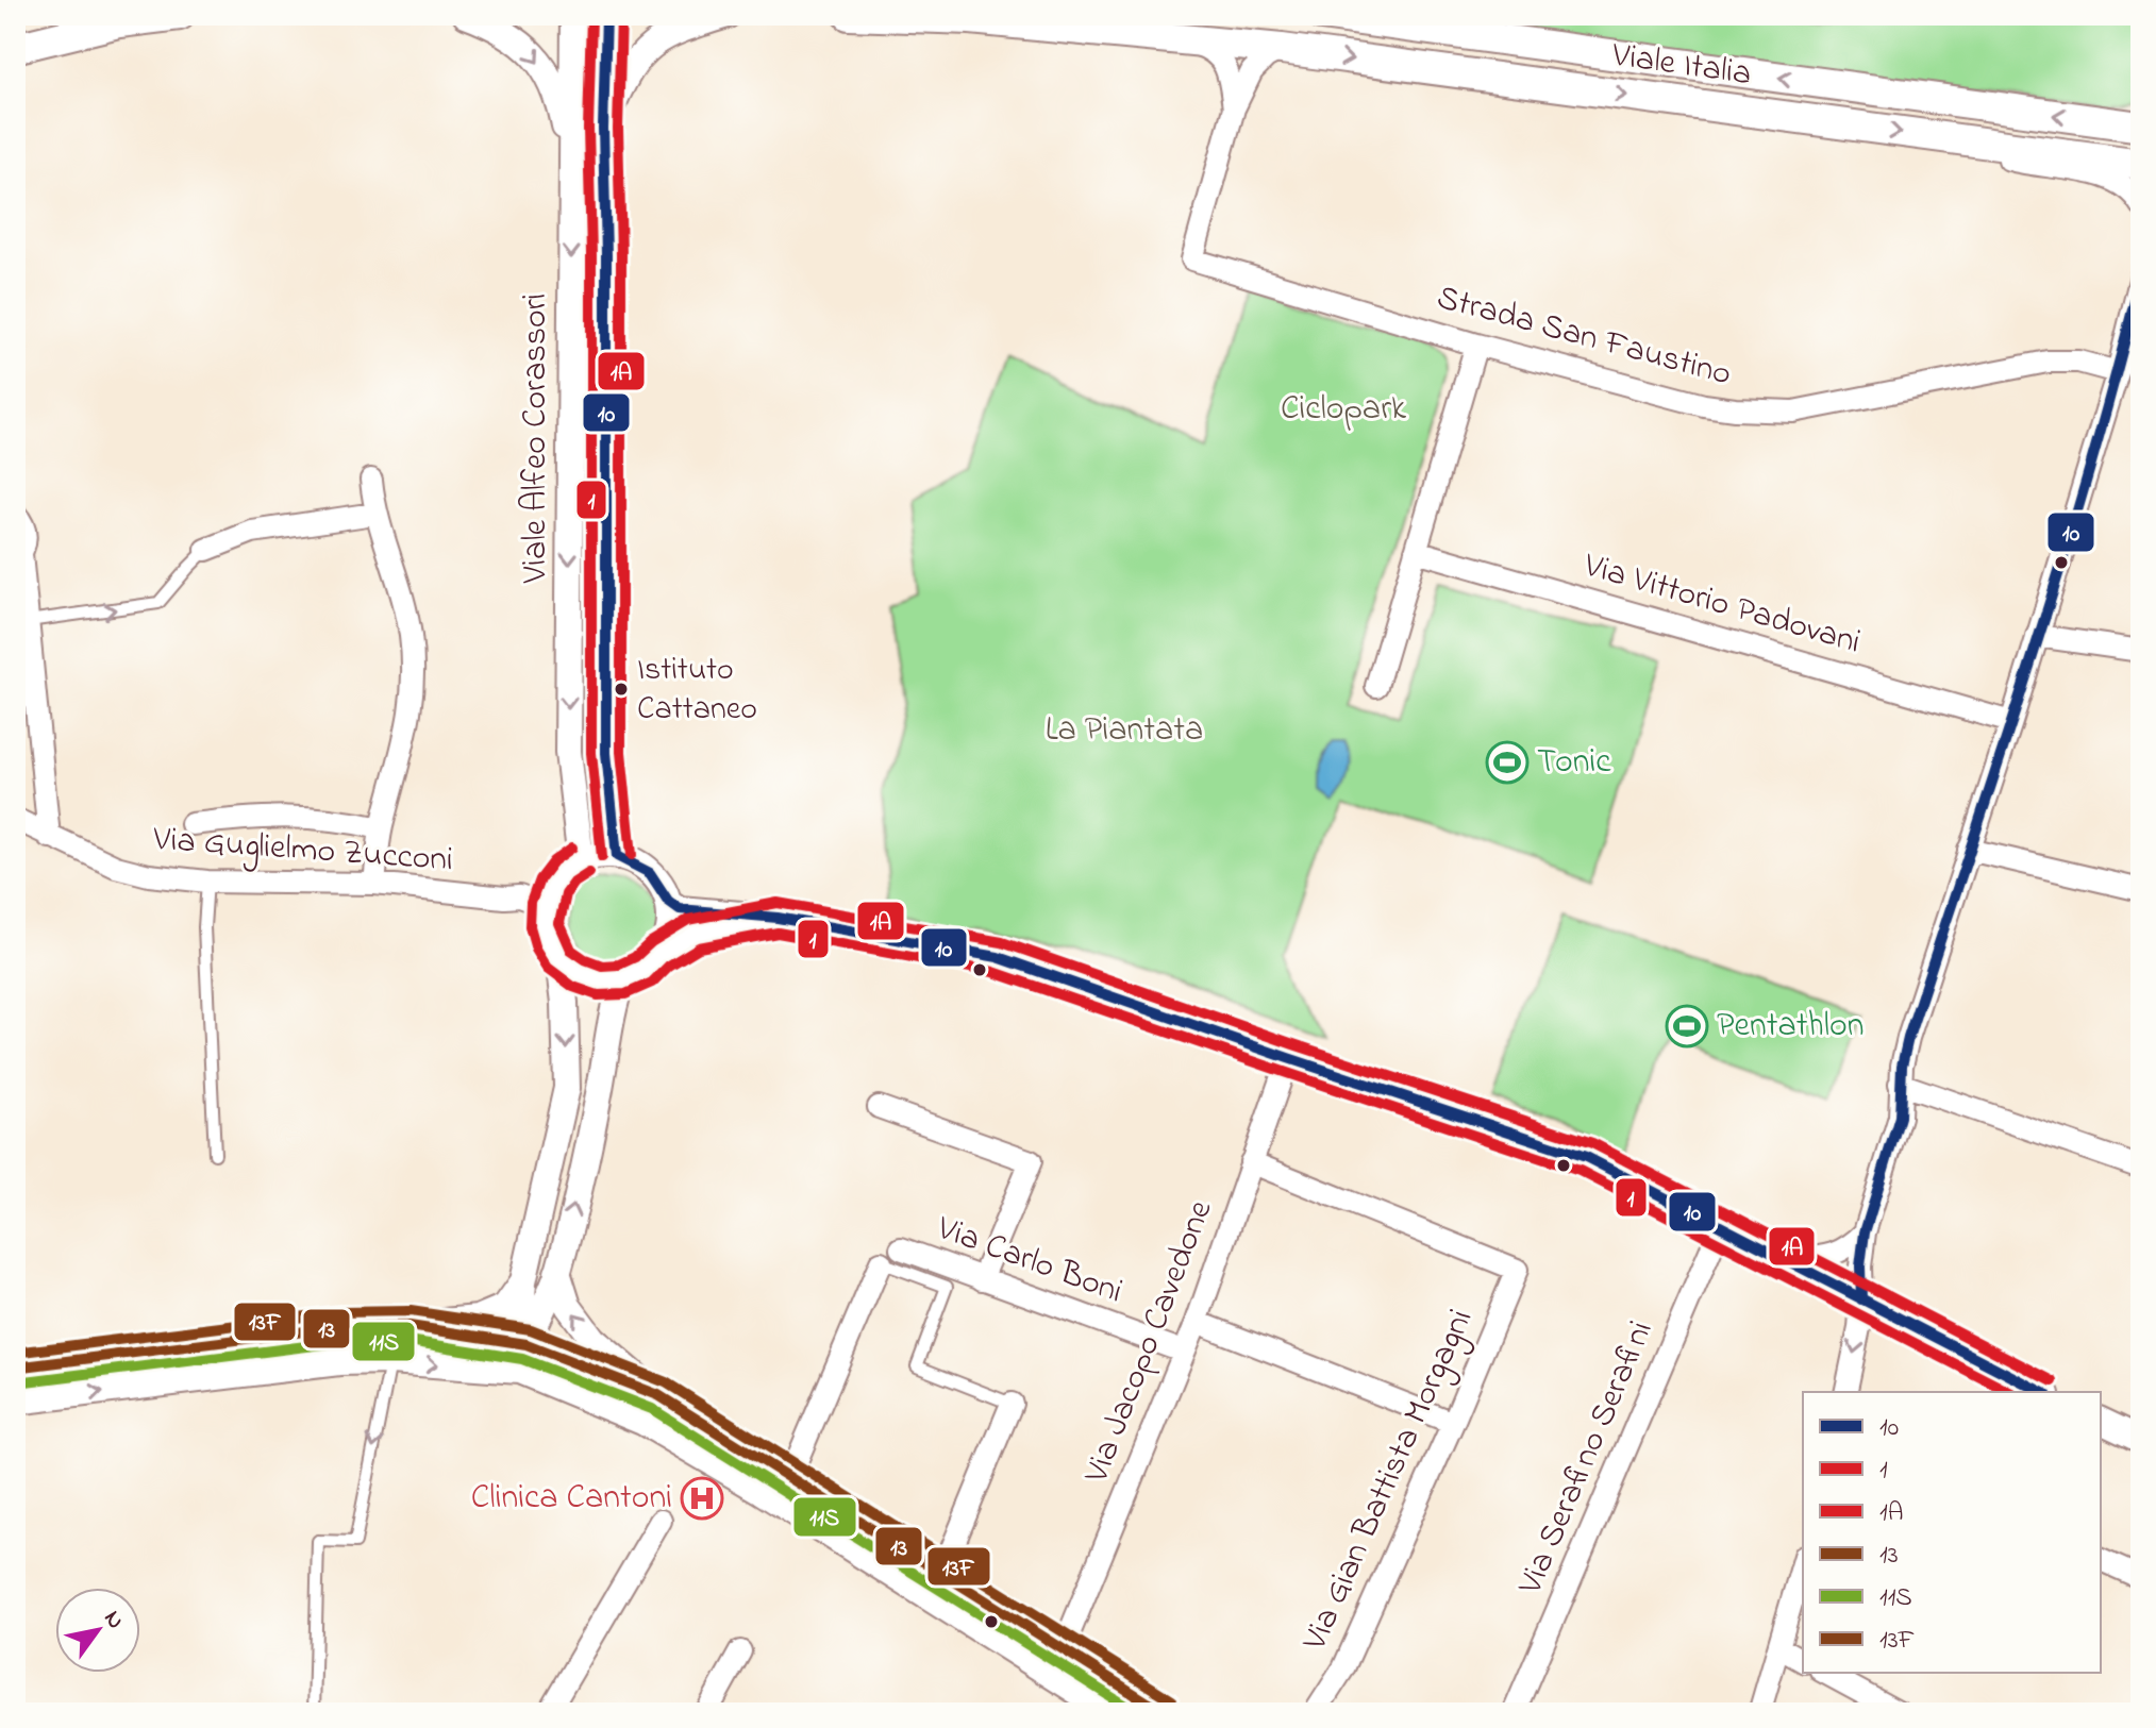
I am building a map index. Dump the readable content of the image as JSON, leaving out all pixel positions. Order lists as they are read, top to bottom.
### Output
{
  "streets": {
    "main road": ["Viale Italia"],
    "street": [
      "Strada San Faustino",
      "Viale Alfeo Corassori",
      "Via Vittorio Padovani",
      "Via Guglielmo Zucconi",
      "Via Carlo Boni",
      "Via Jacopo Cavedone",
      "Via Serafino Serafini",
      "Via Gian Battista Morgagni"
    ]
  },
  "crossings": [
    ["Viale Italia", "Strada San Faustino"],
    ["Viale Alfeo Corassori", "Via Guglielmo Zucconi"],
    ["Via Carlo Boni", "Via Jacopo Cavedone"],
    ["Via Jacopo Cavedone", "Via Gian Battista Morgagni"]
  ],
  "parks": ["Ciclopark", "La Piantata"],
  "places": {
    "other": ["Istituto Cattaneo"],
    "sports": ["Tonic", "Pentathlon"],
    "hospital": ["Clinica Cantoni"]
  },
  "lines": [
    "transit line 10",
    "transit line 1",
    "transit line 1A",
    "transit line 13F",
    "transit line 13",
    "transit line 11S"
  ],
  "legend": [
    "10",
    "1",
    "1A",
    "13",
    "11S",
    "13F"
  ],
  "north": "top right"
}
